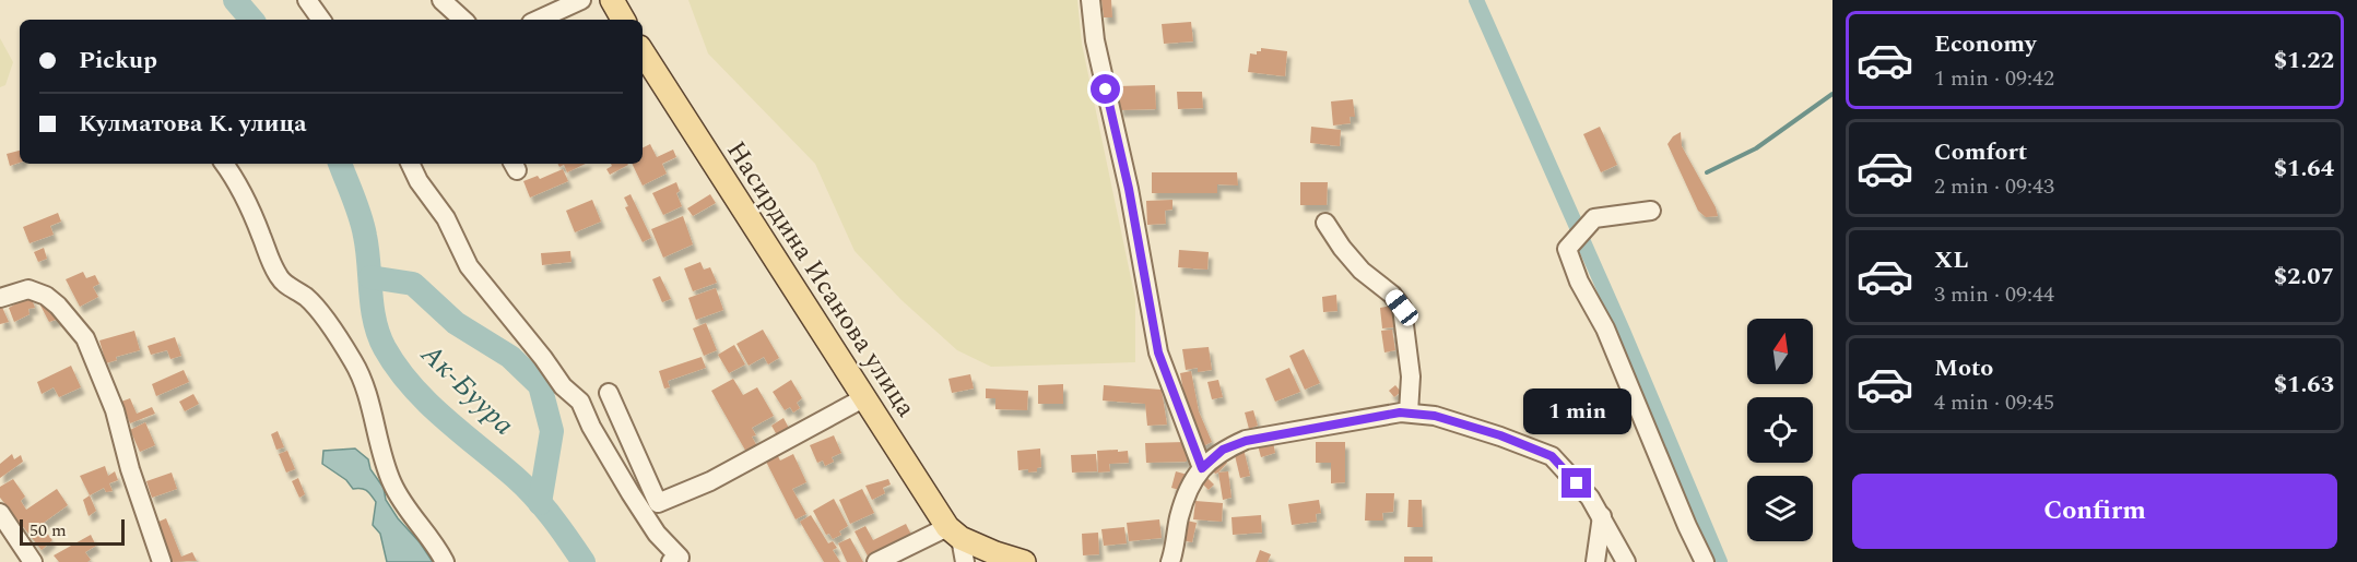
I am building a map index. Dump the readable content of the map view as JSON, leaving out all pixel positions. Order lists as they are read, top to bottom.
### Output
{
  "streets": {
    "main road": ["Насирдина Исанова улица"]
  },
  "water": ["Ак-Буура"],
  "scale_bar": "50 m",
  "north": "top",
  "page": {
    "list": [
      {
        "name": "Economy",
        "note": "1 min · 09:42",
        "value": "$1.22"
      },
      {
        "name": "Comfort",
        "note": "2 min · 09:43",
        "value": "$1.64"
      },
      {
        "name": "XL",
        "note": "3 min · 09:44",
        "value": "$2.07"
      },
      {
        "name": "Moto",
        "note": "4 min · 09:45",
        "value": "$1.63"
      }
    ],
    "banner": ["Pickup", "Кулматова К. улица"],
    "bubble": "1 min",
    "buttons": "Confirm",
    "scale": "50 m"
  }
}
